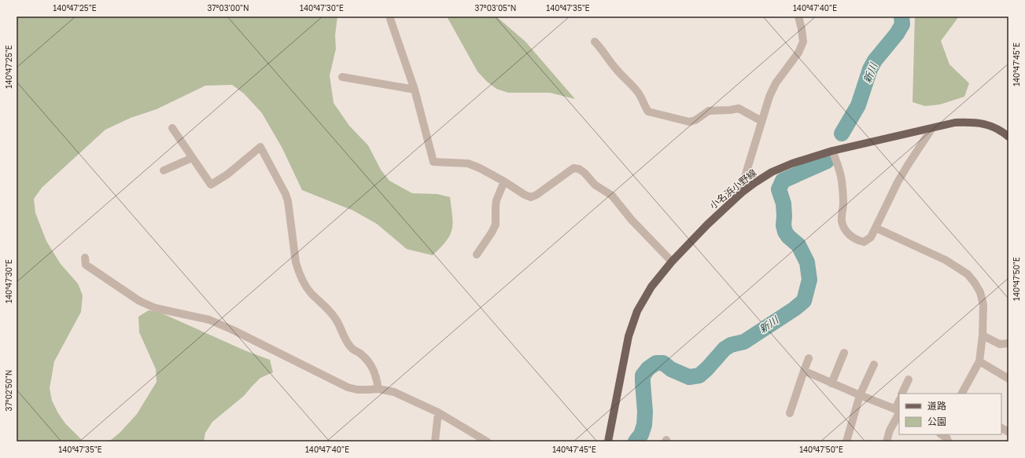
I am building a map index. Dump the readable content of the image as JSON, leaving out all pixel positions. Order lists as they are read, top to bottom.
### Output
{
  "streets": {
    "main road": ["小名浜小野線"]
  },
  "water": ["新川"],
  "legend": ["道路", "公園"],
  "coordinates": [
    "140°47'25\"E",
    "37°03'00\"N",
    "140°47'30\"E",
    "37°03'05\"N",
    "140°47'35\"E",
    "140°47'40\"E",
    "140°47'45\"E",
    "140°47'50\"E",
    "37°02'50\"N"
  ]
}
